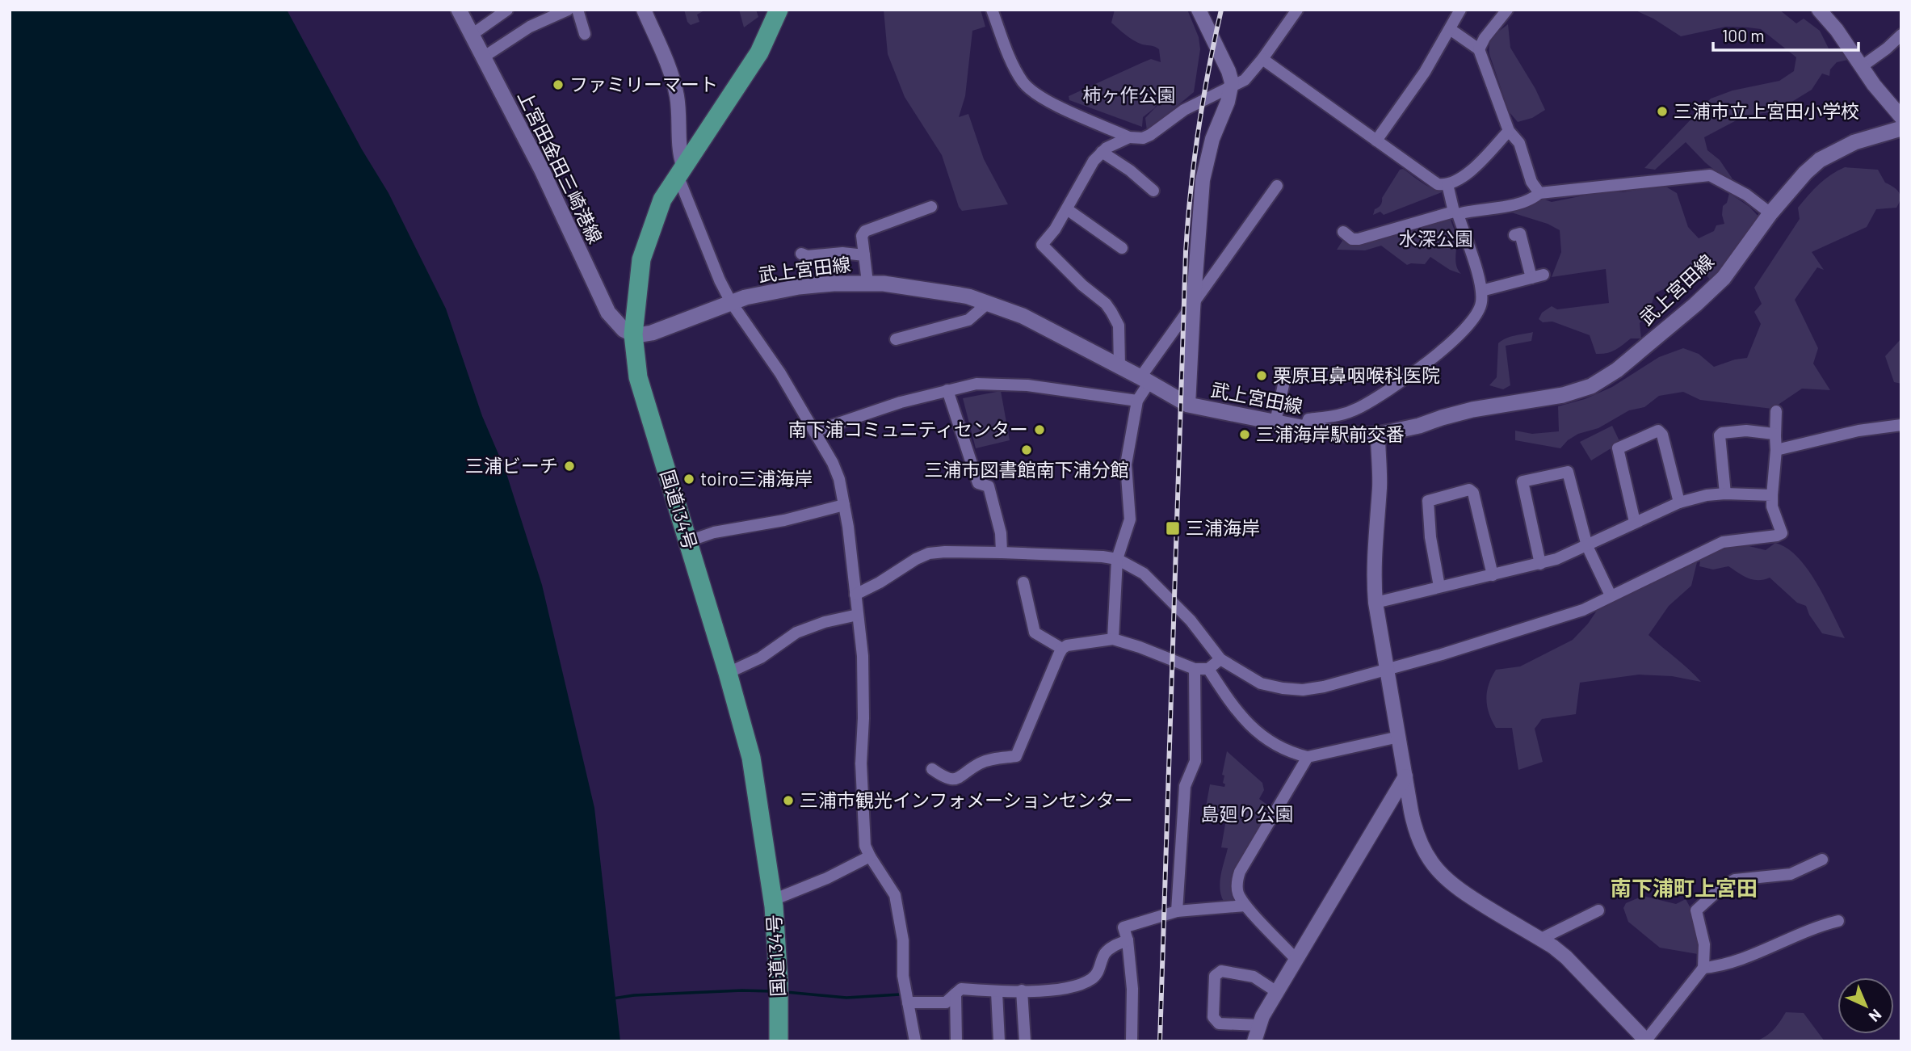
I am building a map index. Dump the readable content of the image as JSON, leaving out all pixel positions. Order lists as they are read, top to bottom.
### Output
{
  "streets": {
    "highway": ["国道134号"],
    "main road": ["上宮田金田三崎港線", "武上宮田線"]
  },
  "crossings": [
    ["上宮田金田三崎港線", "武上宮田線"],
    ["上宮田金田三崎港線", "国道134号"],
    ["武上宮田線", "国道134号"]
  ],
  "districts": ["南下浦町上宮田"],
  "parks": ["柿ヶ作公園", "水深公園", "島廻り公園"],
  "places": {
    "other": [
      "ファミリーマート",
      "三浦市立上宮田小学校",
      "栗原耳鼻咽喉科医院",
      "南下浦コミュニティセンター",
      "三浦海岸駅前交番",
      "三浦市図書館南下浦分館",
      "三浦ビーチ",
      "toiro三浦海岸",
      "三浦市観光インフォメーションセンター"
    ],
    "transit": ["三浦海岸"]
  },
  "scale_bar": "100 m",
  "north": "bottom right"
}
